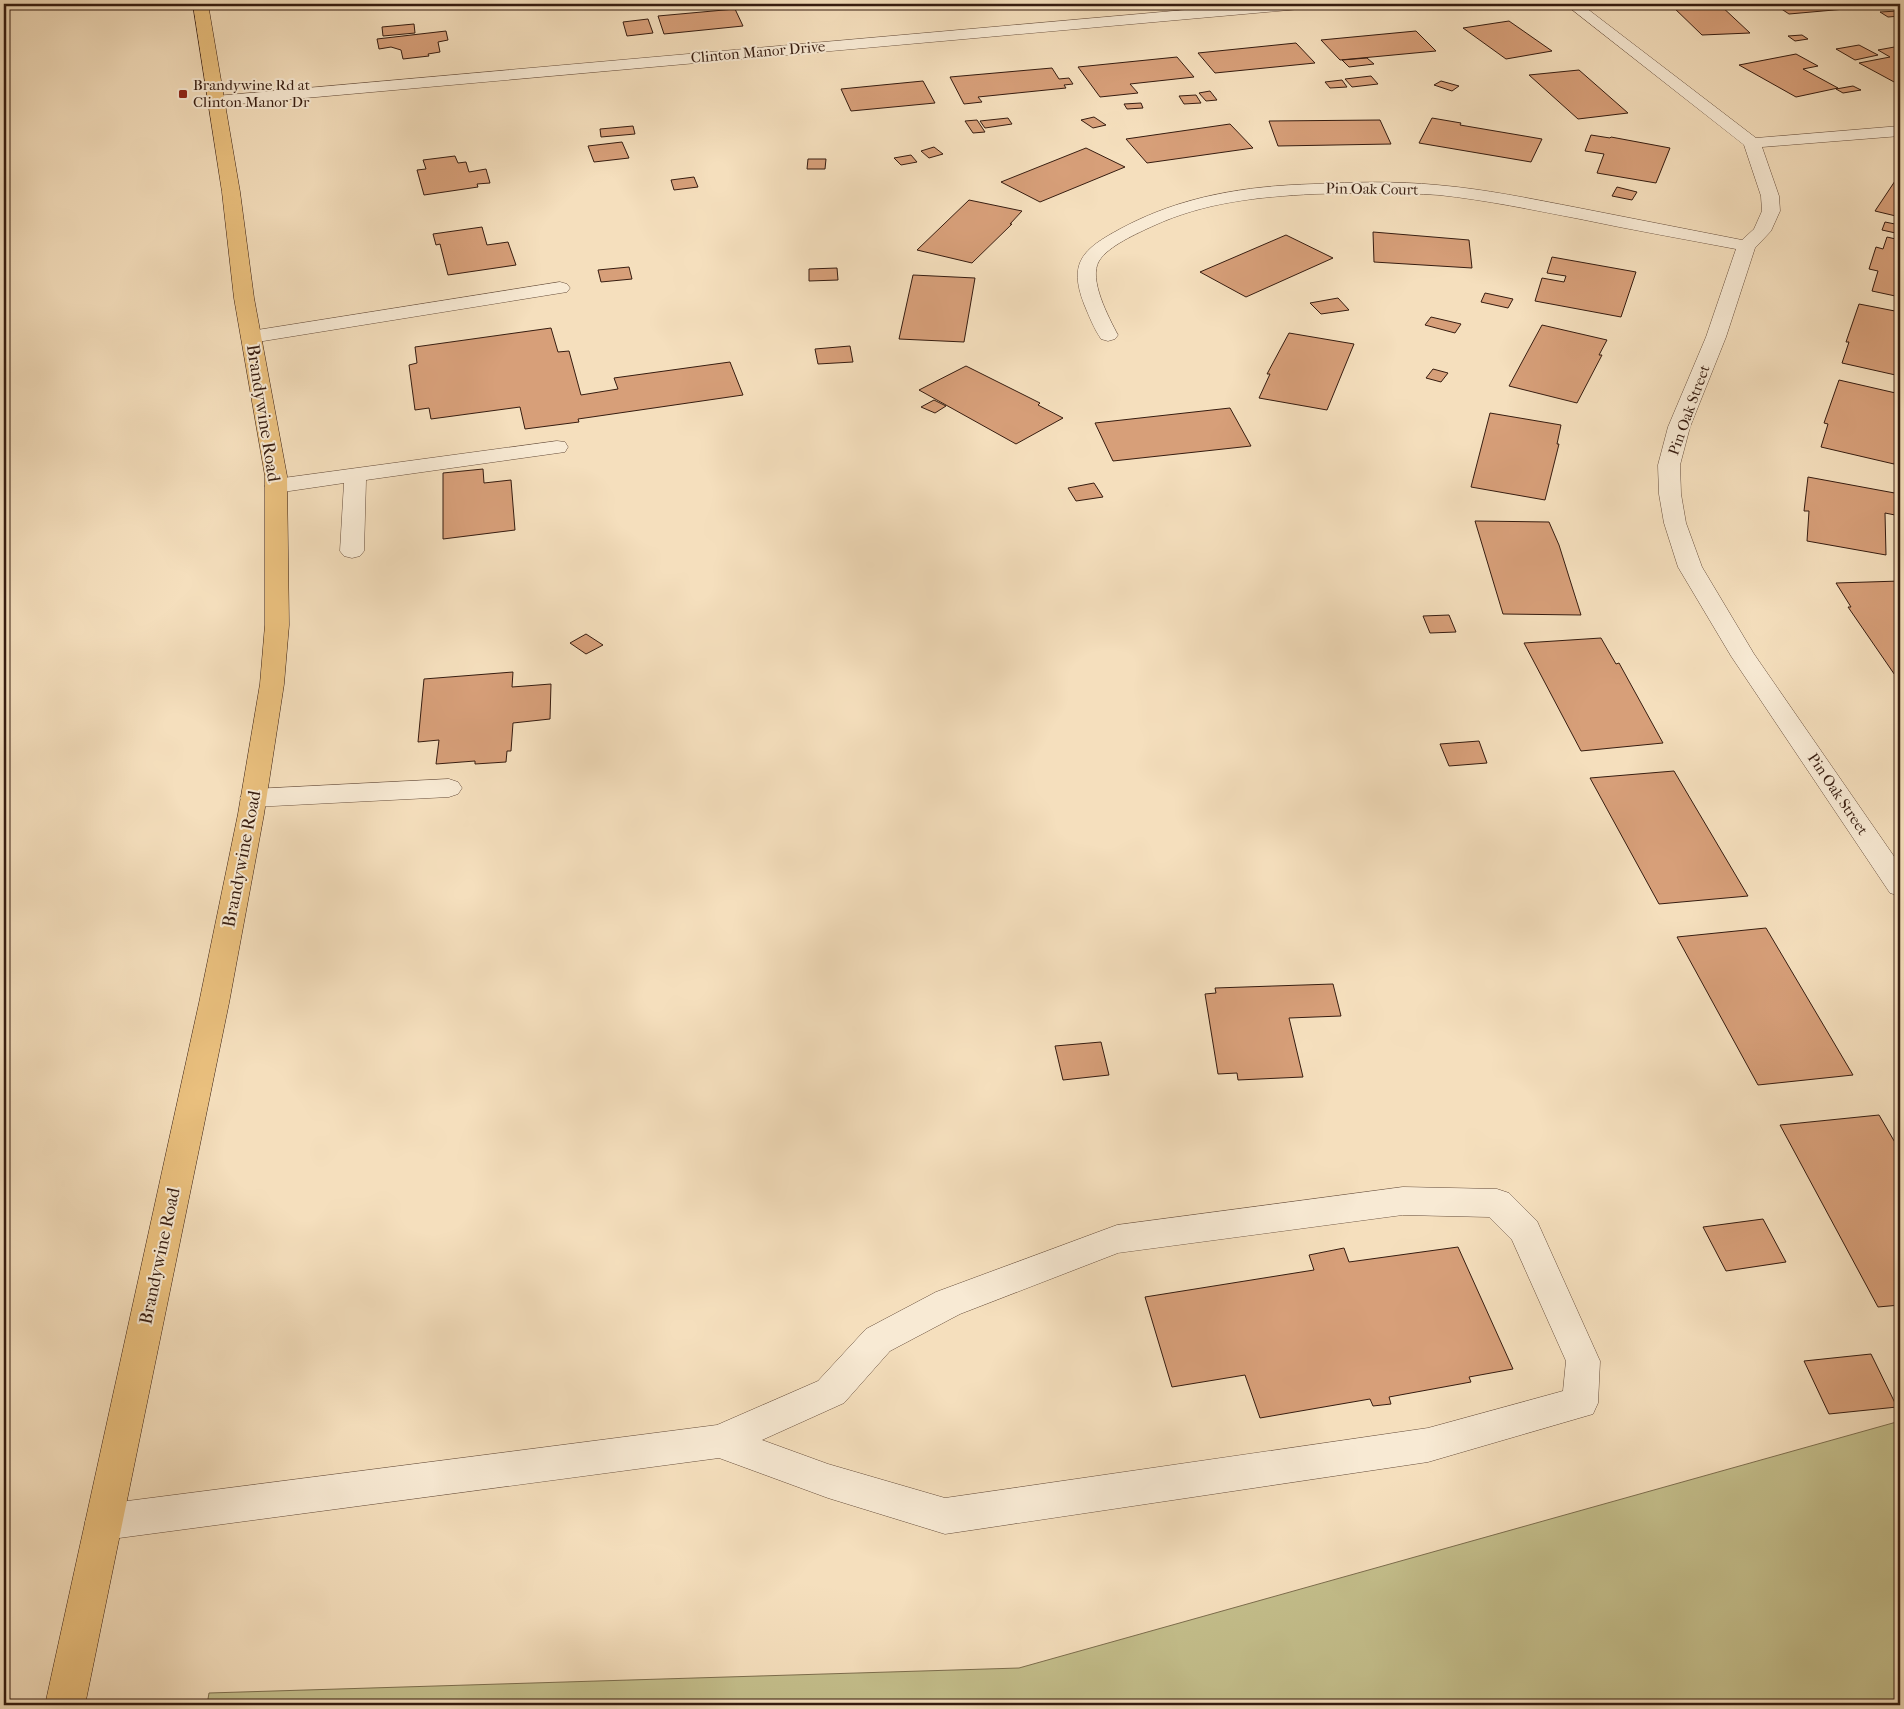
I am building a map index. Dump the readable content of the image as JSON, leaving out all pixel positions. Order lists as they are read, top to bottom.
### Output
{
  "streets": {
    "main road": ["Brandywine Road"],
    "street": ["Clinton Manor Drive", "Pin Oak Court", "Pin Oak Street"]
  },
  "crossings": [
    ["Clinton Manor Drive", "Brandywine Road"],
    ["Pin Oak Court", "Pin Oak Street"]
  ],
  "places": {
    "transit": ["Brandywine Rd at Clinton Manor Dr"]
  }
}
